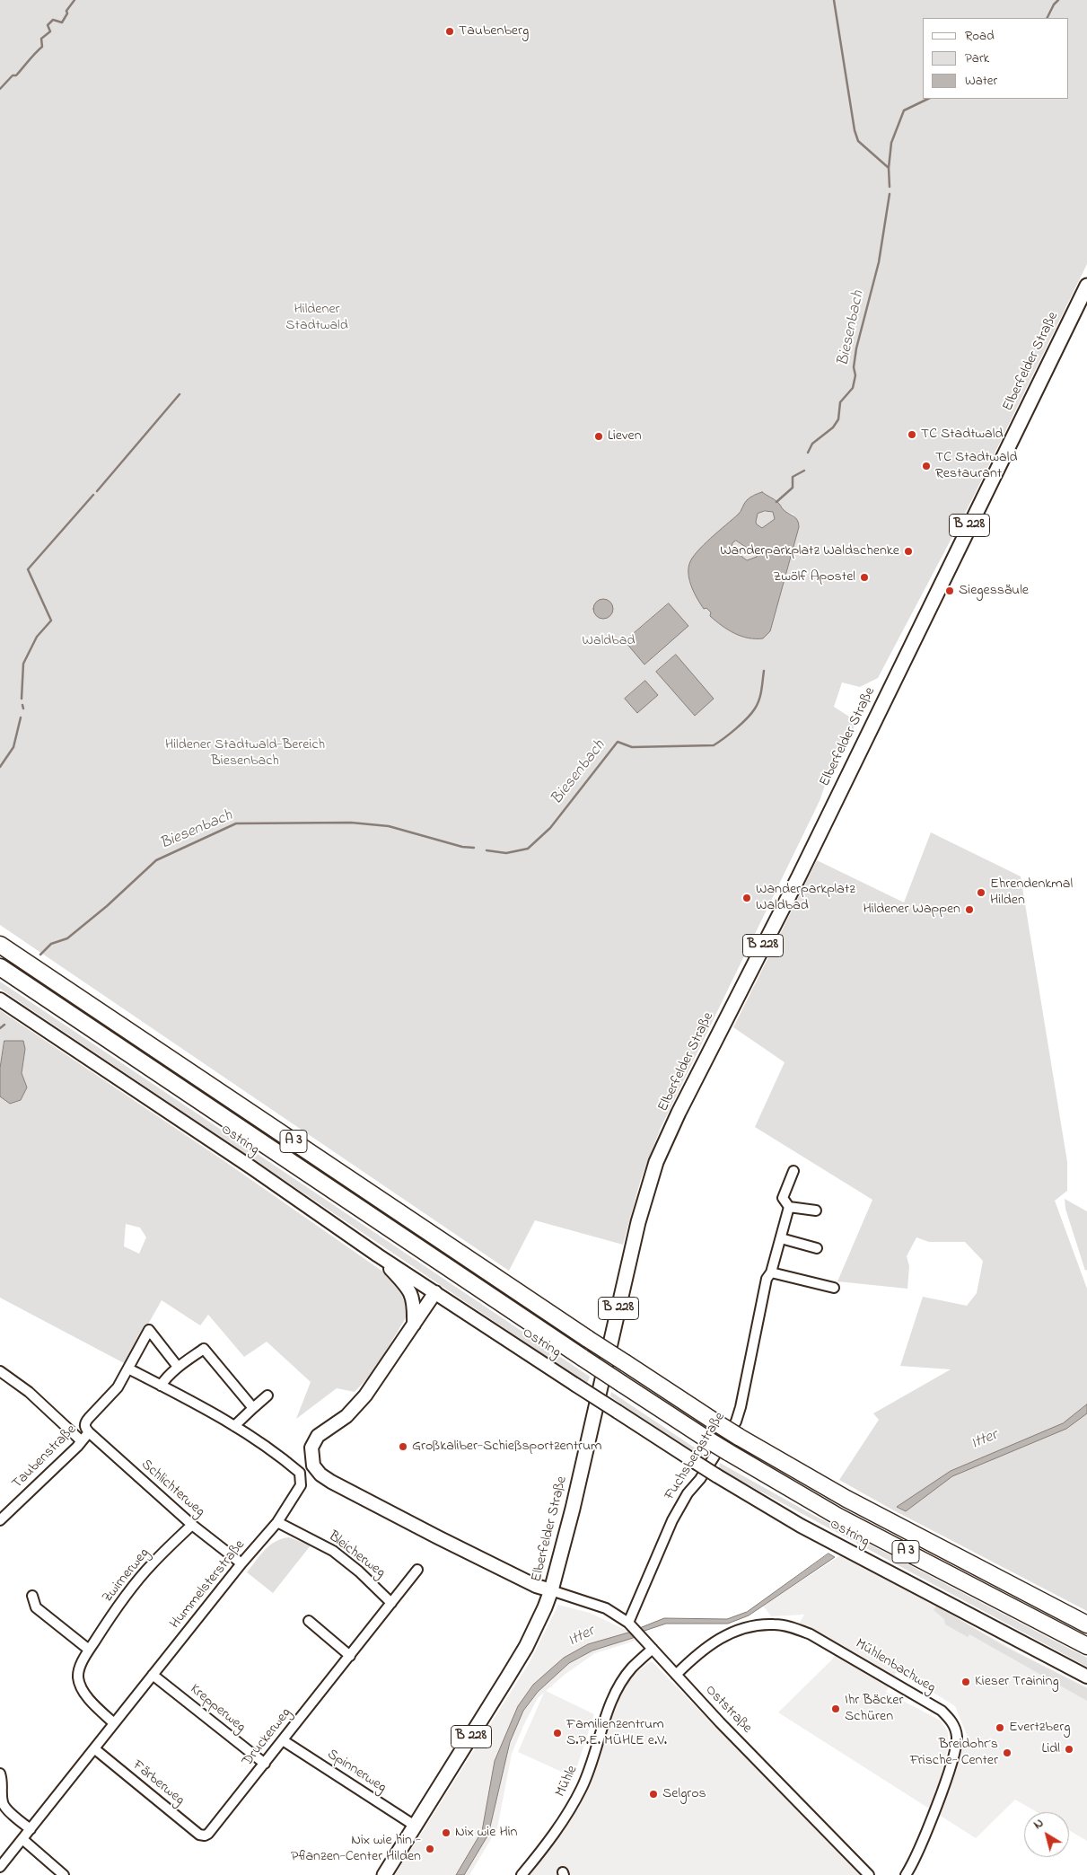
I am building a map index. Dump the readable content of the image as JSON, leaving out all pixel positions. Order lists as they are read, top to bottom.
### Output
{
  "streets": {
    "highway": ["A 3"],
    "main road": ["Elberfelder Straße", "B 228", "Ostring"],
    "street": [
      "Fuchsbergstraße",
      "Taubenstraße",
      "Schlichterweg",
      "Bleicherweg",
      "Zwirnerweg",
      "Hummelsterstraße",
      "Mühlenbachweg",
      "Krepperweg",
      "Oststraße",
      "Druckerweg",
      "Spinnerweg",
      "Mühle",
      "Färberweg"
    ]
  },
  "crossings": [
    ["Elberfelder Straße", "Oststraße"],
    ["Elberfelder Straße", "Spinnerweg"],
    ["Fuchsbergstraße", "Oststraße"],
    ["Taubenstraße", "Schlichterweg"],
    ["Taubenstraße", "Hummelsterstraße"],
    ["Schlichterweg", "Zwirnerweg"],
    ["Schlichterweg", "Hummelsterstraße"],
    ["Bleicherweg", "Hummelsterstraße"],
    ["Bleicherweg", "Druckerweg"],
    ["Zwirnerweg", "Hummelsterstraße"],
    ["Hummelsterstraße", "Krepperweg"],
    ["Hummelsterstraße", "Färberweg"],
    ["Mühlenbachweg", "Oststraße"],
    ["Krepperweg", "Druckerweg"],
    ["Oststraße", "Mühle"],
    ["Druckerweg", "Spinnerweg"],
    ["Druckerweg", "Färberweg"]
  ],
  "water": ["Biesenbach", "Itter"],
  "parks": ["Hildener Stadtwald", "Waldbad", "Hildener Stadtwald-Bereich Biesenbach"],
  "places": [
    "Taubenberg",
    "TC Stadtwald",
    "Lieven",
    "TC Stadtwald Restaurant",
    "Wanderparkplatz Waldschenke",
    "Zwölf Apostel",
    "Siegessäule",
    "Ehrendenkmal Hilden",
    "Wanderparkplatz Waldbad",
    "Hildener Wappen",
    "Großkaliber-Schießsportzentrum",
    "Kieser Training",
    "Ihr Bäcker Schüren",
    "Evertzberg",
    "Familienzentrum S.P.E. MÜHLE e.V.",
    "Lidl",
    "Breidohr´s Frische- Center",
    "Selgros",
    "Nix wie Hin",
    "Nix wie hin - Pflanzen-Center Hilden"
  ],
  "legend": ["Road", "Park", "Water"],
  "north": "top left"
}
